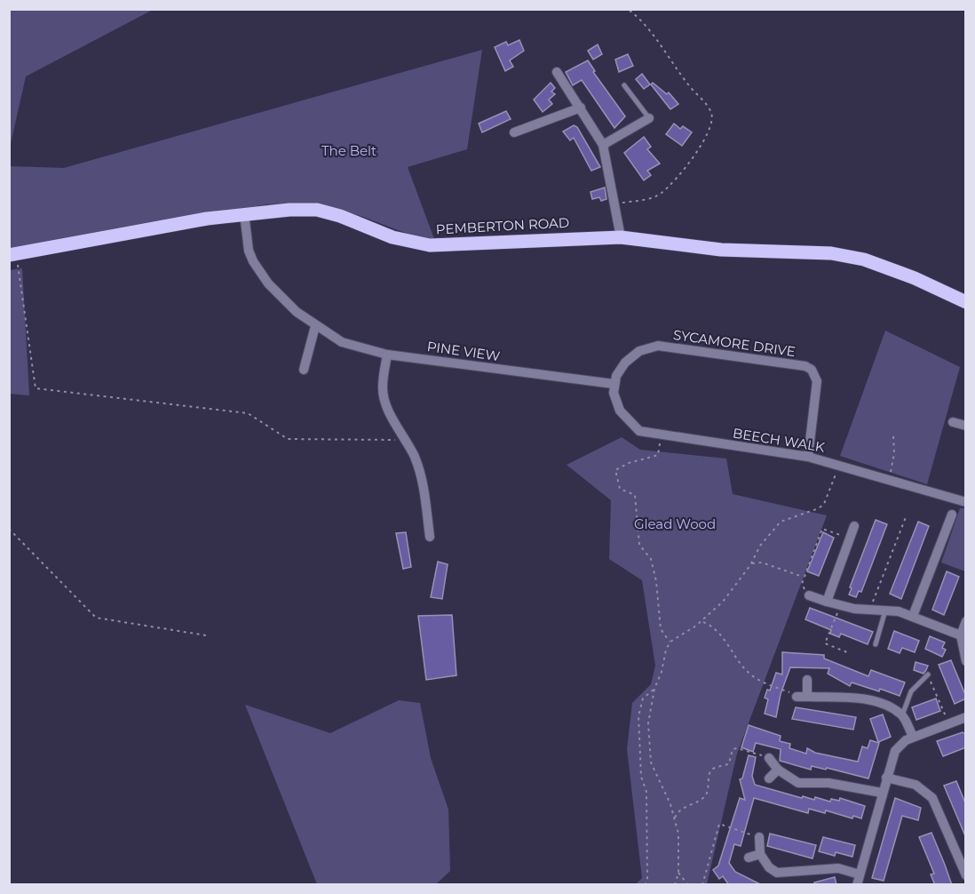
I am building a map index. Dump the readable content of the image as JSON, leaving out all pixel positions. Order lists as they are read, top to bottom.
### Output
{
  "streets": {
    "main road": ["PEMBERTON ROAD"],
    "street": ["SYCAMORE DRIVE", "PINE VIEW", "BEECH WALK"]
  },
  "crossings": [
    ["PEMBERTON ROAD", "PINE VIEW"],
    ["SYCAMORE DRIVE", "PINE VIEW"],
    ["SYCAMORE DRIVE", "BEECH WALK"],
    ["PINE VIEW", "BEECH WALK"]
  ],
  "parks": ["The Belt", "Glead Wood"]
}
